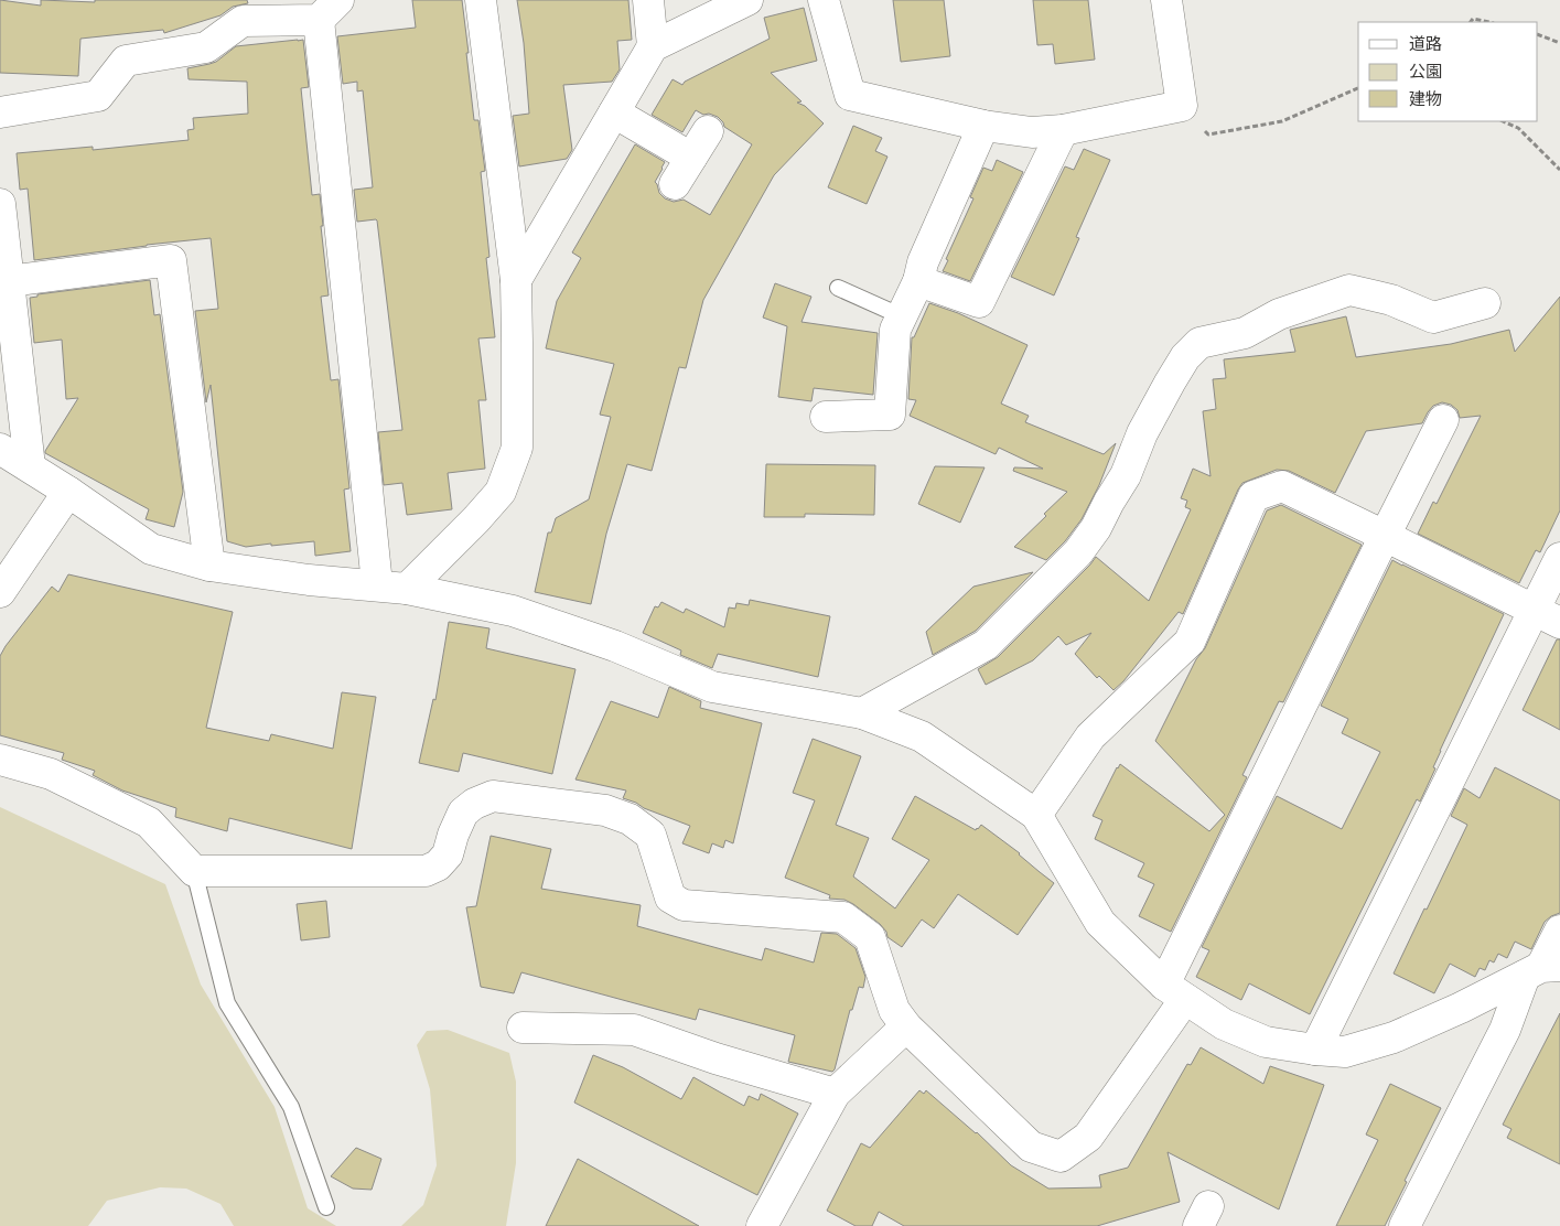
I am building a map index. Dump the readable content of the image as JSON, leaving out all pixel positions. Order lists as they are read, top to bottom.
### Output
{
  "legend": ["道路", "公園", "建物"]
}
